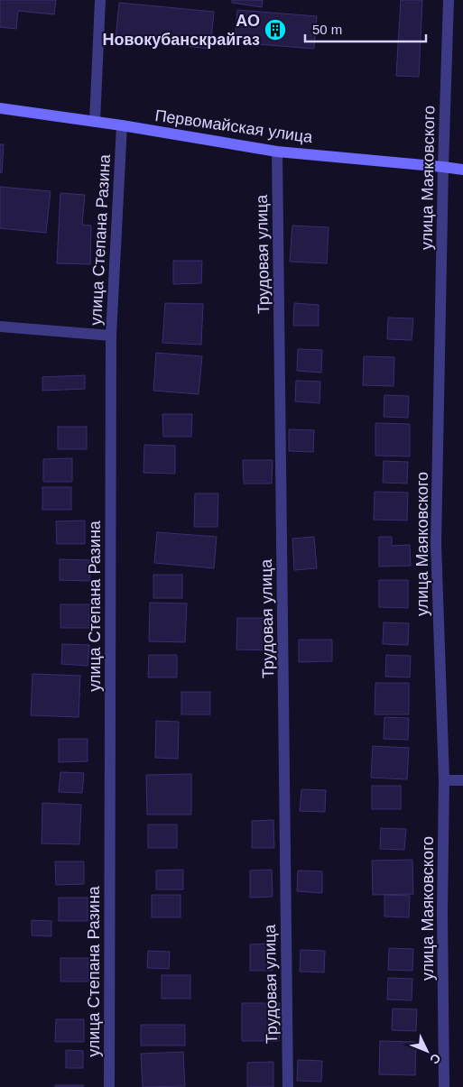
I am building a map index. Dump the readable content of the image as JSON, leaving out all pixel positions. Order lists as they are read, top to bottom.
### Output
{
  "streets": {
    "main road": ["Первомайская улица"],
    "street": ["улица Маяковского", "улица Степана Разина", "Трудовая улица"]
  },
  "crossings": [
    ["Первомайская улица", "улица Маяковского"],
    ["Первомайская улица", "улица Степана Разина"],
    ["Первомайская улица", "Трудовая улица"]
  ],
  "places": {
    "building": ["АО Новокубанскрайгаз"]
  },
  "scale_bar": "50 m",
  "north": "bottom right"
}
